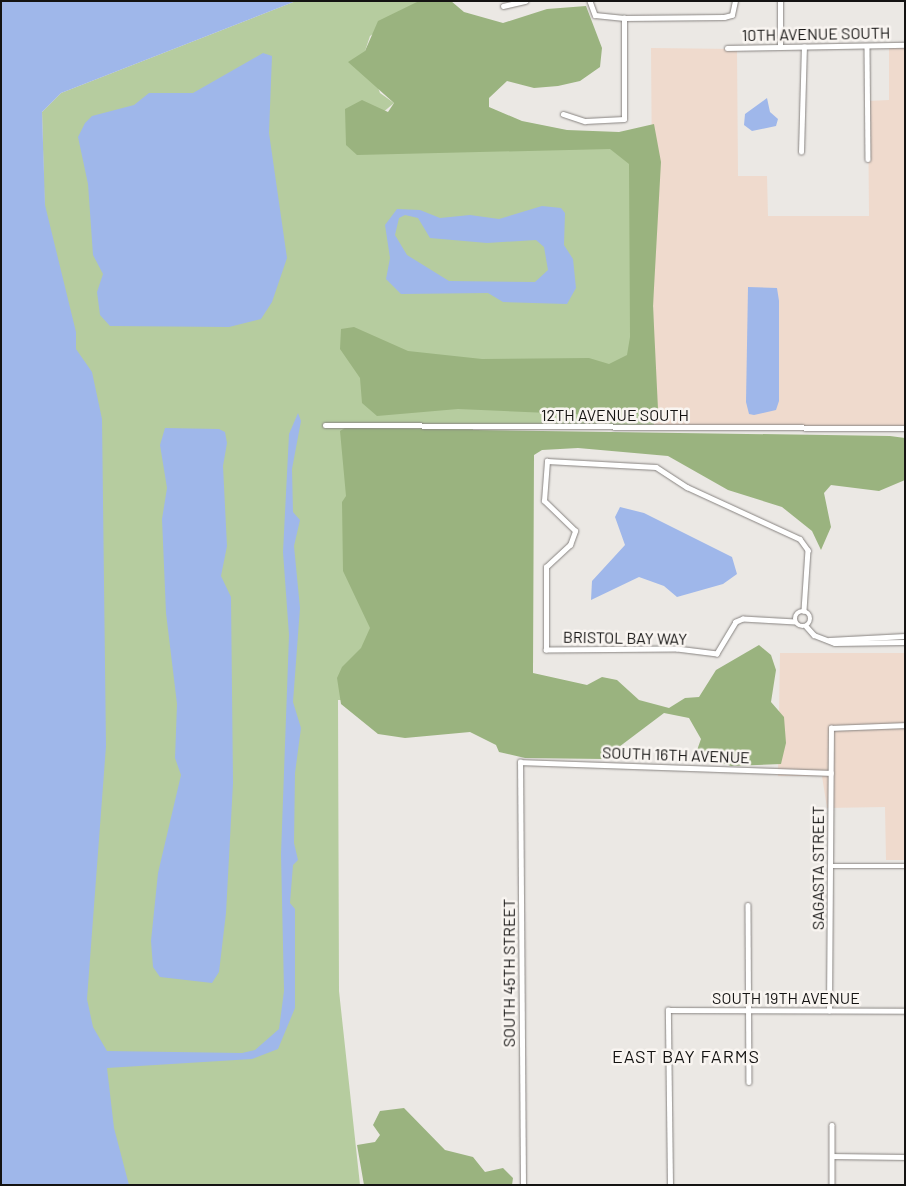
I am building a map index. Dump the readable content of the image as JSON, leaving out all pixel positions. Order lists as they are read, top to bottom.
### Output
{
  "streets": {
    "street": [
      "10TH AVENUE SOUTH",
      "12TH AVENUE SOUTH",
      "BRISTOL BAY WAY",
      "SOUTH 16TH AVENUE",
      "SAGASTA STREET",
      "SOUTH 45TH STREET",
      "SOUTH 19TH AVENUE"
    ]
  },
  "crossings": [
    ["SOUTH 16TH AVENUE", "SAGASTA STREET"],
    ["SOUTH 16TH AVENUE", "SOUTH 45TH STREET"],
    ["SAGASTA STREET", "SOUTH 19TH AVENUE"]
  ],
  "districts": ["EAST BAY FARMS"]
}
